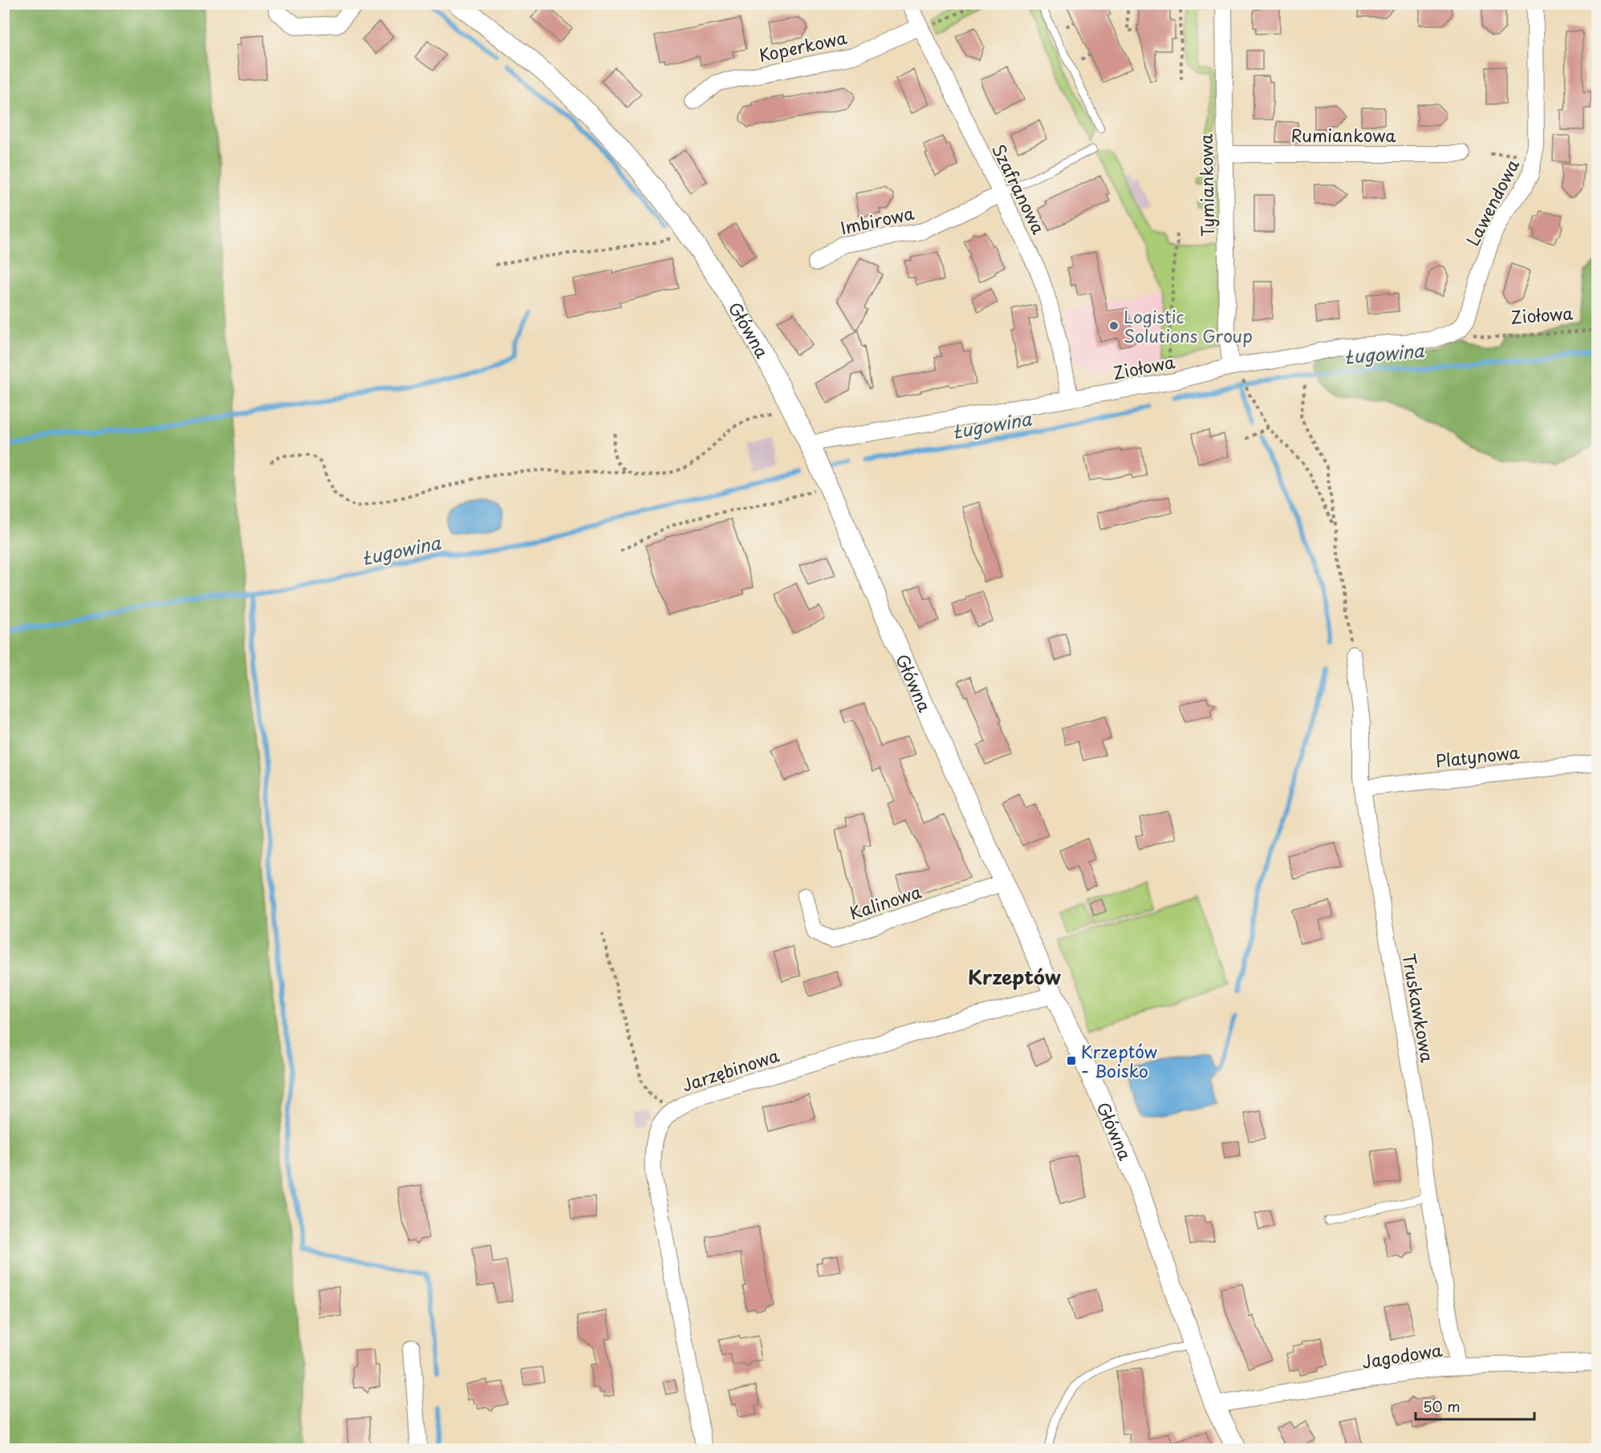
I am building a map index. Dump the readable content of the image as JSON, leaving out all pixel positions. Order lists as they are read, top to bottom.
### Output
{
  "streets": {
    "street": [
      "Koperkowa",
      "Rumiankowa",
      "Tymiankowa",
      "Szafranowa",
      "Lawendowa",
      "Imbirowa",
      "Ziołowa",
      "Główna",
      "Platynowa",
      "Kalinowa",
      "Truskawkowa",
      "Jarzębinowa",
      "Jagodowa"
    ]
  },
  "crossings": [
    ["Koperkowa", "Szafranowa"],
    ["Rumiankowa", "Tymiankowa"],
    ["Tymiankowa", "Ziołowa"],
    ["Szafranowa", "Imbirowa"],
    ["Szafranowa", "Ziołowa"],
    ["Lawendowa", "Ziołowa"],
    ["Ziołowa", "Główna"],
    ["Główna", "Kalinowa"],
    ["Główna", "Jarzębinowa"],
    ["Główna", "Jagodowa"],
    ["Platynowa", "Truskawkowa"],
    ["Truskawkowa", "Jagodowa"]
  ],
  "districts": ["Krzeptów"],
  "water": ["Ługowina"],
  "places": {
    "other": ["Logistic Solutions Group"],
    "transit": ["Krzeptów - Boisko"]
  },
  "scale_bar": "50 m"
}
